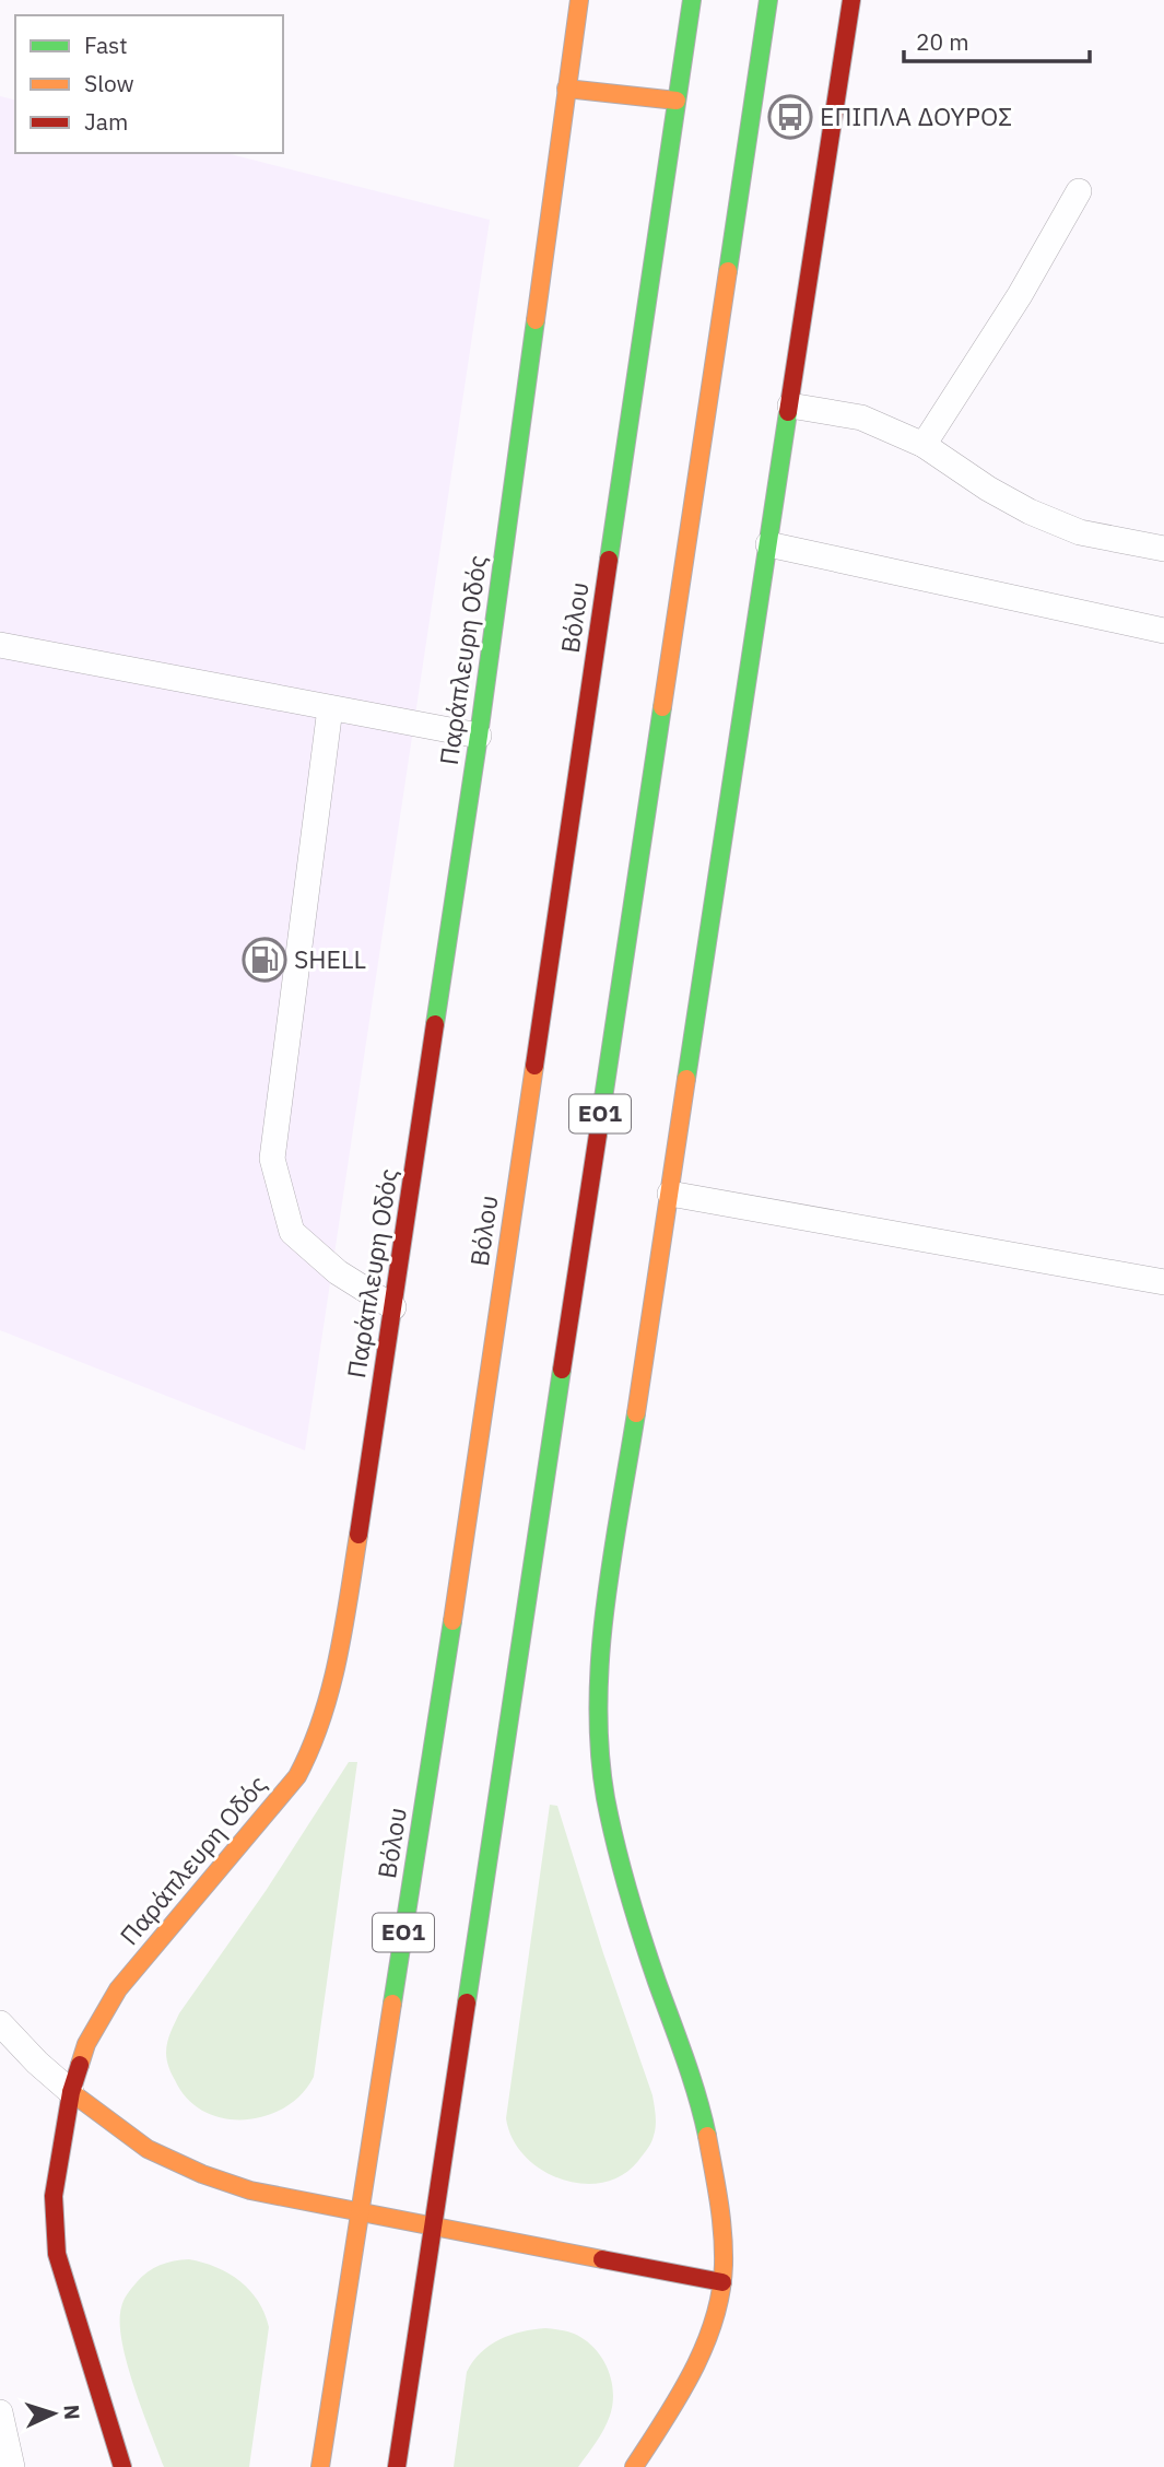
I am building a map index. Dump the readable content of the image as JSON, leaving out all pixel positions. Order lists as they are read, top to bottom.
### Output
{
  "streets": {
    "street": ["Βόλου", "Παράπλευρη Οδός", "ΕΟ1"]
  },
  "places": {
    "bus stop": ["ΕΠΙΠΛΑ ΔΟΥΡΟΣ"],
    "fuel station": ["SHELL"]
  },
  "legend": ["Fast", "Slow", "Jam"],
  "scale_bar": "20 m",
  "north": "right"
}
